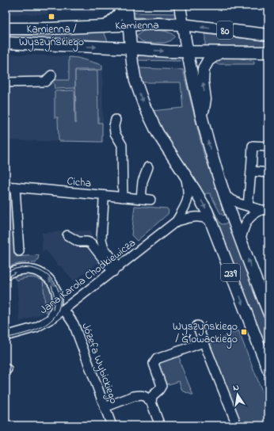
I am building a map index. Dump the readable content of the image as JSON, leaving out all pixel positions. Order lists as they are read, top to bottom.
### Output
{
  "streets": {
    "main road": ["Kamienna", "80", "239"],
    "street": ["Cicha", "Jana Karola Chodkiewicza", "Józefa Wybickiego"]
  },
  "crossings": [
    ["Kamienna", "239"],
    ["239", "Jana Karola Chodkiewicza"],
    ["Jana Karola Chodkiewicza", "Józefa Wybickiego"]
  ],
  "places": {
    "transit": ["Kamienna / Wyszyńskiego", "Wyszyńskiego / Głowackiego"]
  },
  "north": "top"
}
